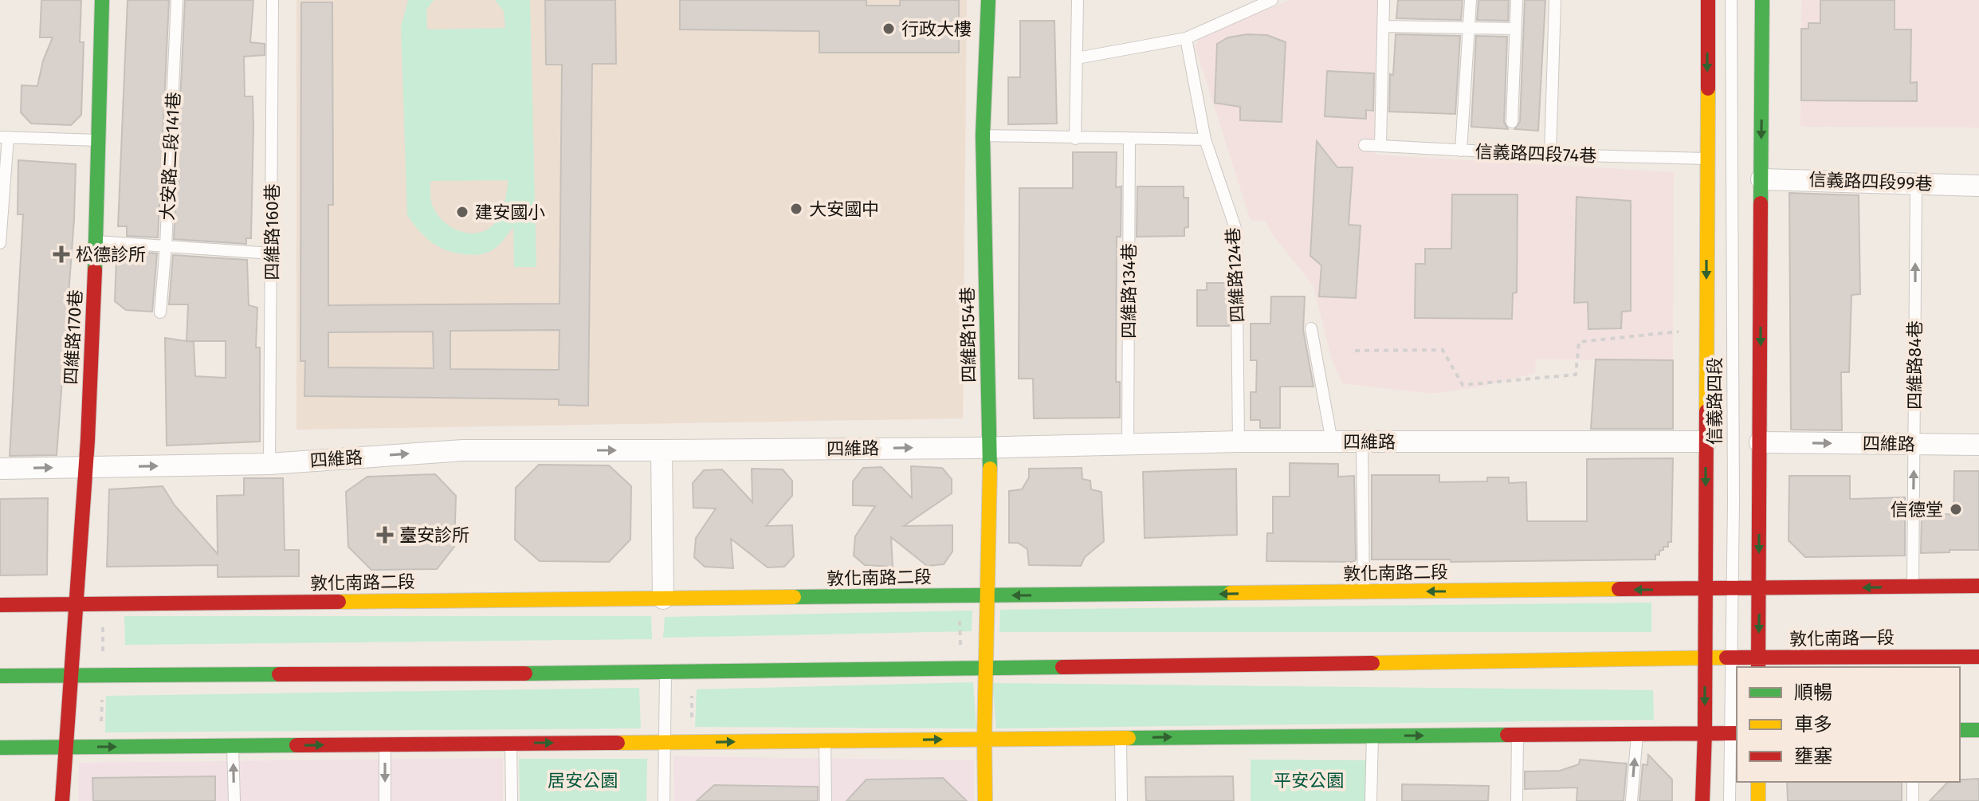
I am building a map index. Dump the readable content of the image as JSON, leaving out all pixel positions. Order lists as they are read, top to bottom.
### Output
{
  "streets": {
    "main road": [
      "四維路154巷",
      "四維路170巷",
      "信義路四段",
      "敦化南路二段",
      "敦化南路一段"
    ],
    "street": ["信義路四段99巷", "四維路"],
    "lane": [
      "信義路四段74巷",
      "大安路二段141巷",
      "四維路160巷",
      "四維路124巷",
      "四維路134巷",
      "四維路84巷"
    ]
  },
  "crossings": [
    ["信義路四段74巷", "信義路四段"],
    ["信義路四段99巷", "四維路84巷"],
    ["四維路160巷", "四維路"],
    ["四維路124巷", "四維路"],
    ["四維路134巷", "四維路"],
    ["四維路154巷", "四維路"],
    ["四維路154巷", "敦化南路二段"],
    ["四維路170巷", "四維路"],
    ["四維路170巷", "敦化南路二段"],
    ["四維路84巷", "四維路"],
    ["信義路四段", "四維路"],
    ["信義路四段", "敦化南路二段"],
    ["信義路四段", "敦化南路一段"]
  ],
  "one_way": ["四維路84巷", "四維路"],
  "parks": ["居安公園", "平安公園"],
  "places": {
    "other": [
      "行政大樓",
      "大安國中",
      "建安國小",
      "信德堂"
    ],
    "health": ["松德診所", "臺安診所"]
  },
  "legend": ["順暢", "車多", "壅塞"]
}
